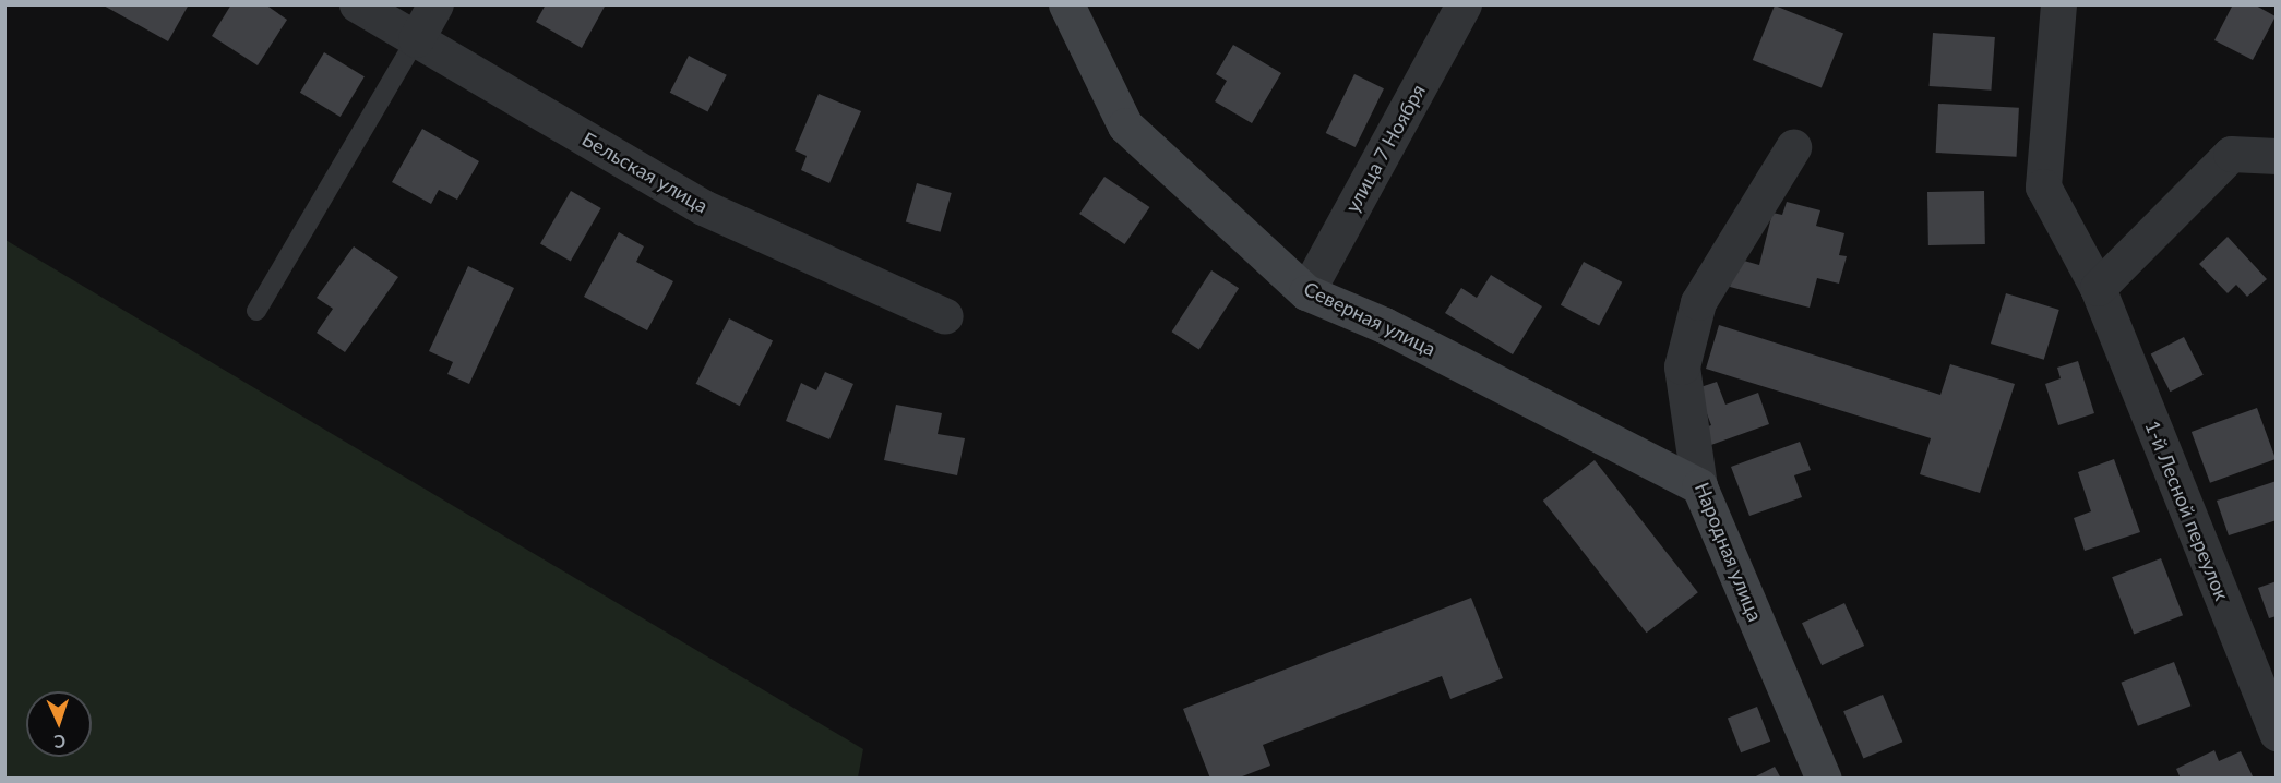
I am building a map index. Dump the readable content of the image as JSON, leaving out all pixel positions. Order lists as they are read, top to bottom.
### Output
{
  "streets": {
    "street": [
      "улица 7 Ноября",
      "Бельская улица",
      "Северная улица",
      "1-й Лесной переулок",
      "Народная улица"
    ]
  },
  "crossings": [
    ["улица 7 Ноября", "Северная улица"],
    ["Северная улица", "Народная улица"]
  ],
  "north": "bottom"
}
